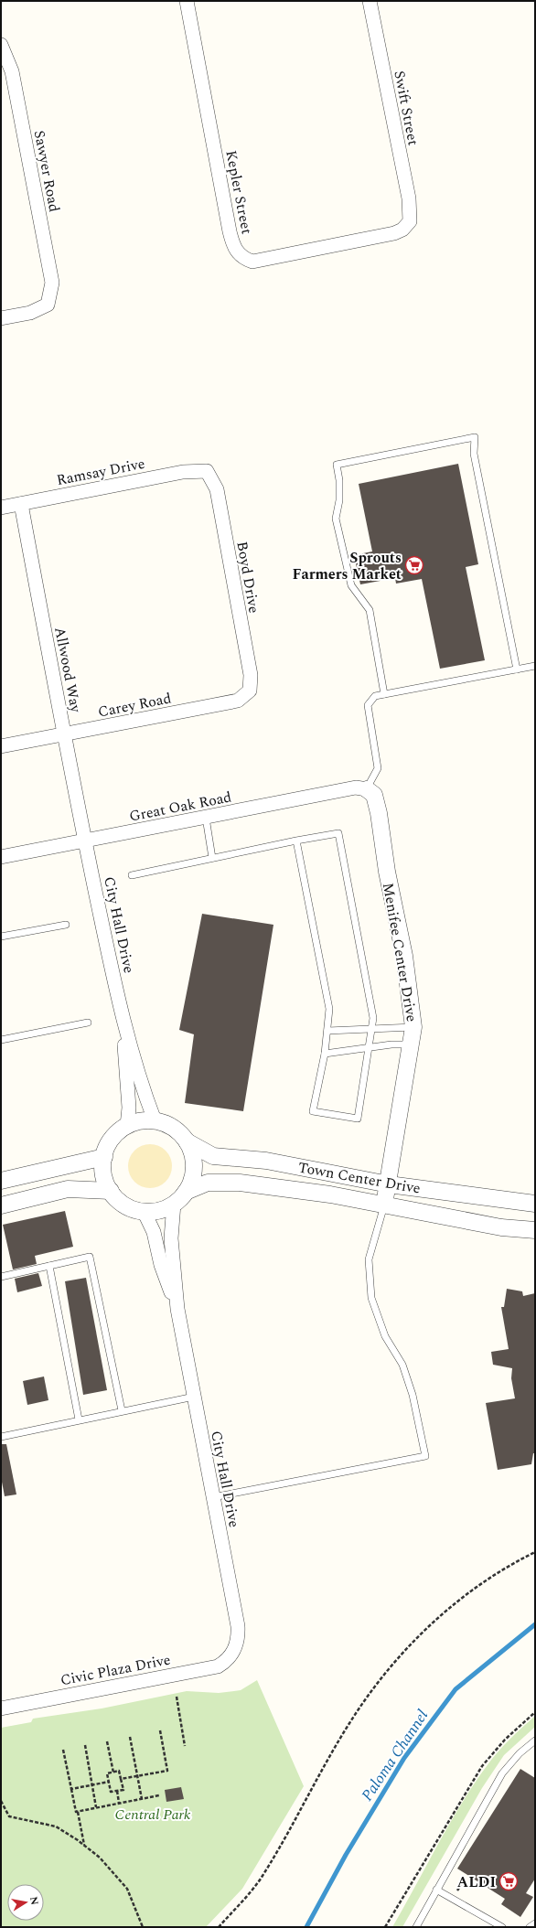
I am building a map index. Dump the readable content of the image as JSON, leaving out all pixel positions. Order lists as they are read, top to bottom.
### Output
{
  "streets": {
    "street": [
      "Swift Street",
      "Sawyer Road",
      "Kepler Street",
      "Ramsay Drive",
      "Boyd Drive",
      "Allwood Way",
      "Carey Road",
      "Great Oak Road",
      "City Hall Drive",
      "Menifee Center Drive",
      "Town Center Drive",
      "Civic Plaza Drive"
    ]
  },
  "crossings": [
    ["Swift Street", "Kepler Street"],
    ["Ramsay Drive", "Boyd Drive"],
    ["Ramsay Drive", "Allwood Way"],
    ["Boyd Drive", "Carey Road"],
    ["Allwood Way", "Carey Road"],
    ["Allwood Way", "Great Oak Road"],
    ["Allwood Way", "City Hall Drive"],
    ["Great Oak Road", "City Hall Drive"],
    ["Great Oak Road", "Menifee Center Drive"],
    ["City Hall Drive", "Town Center Drive"],
    ["City Hall Drive", "Civic Plaza Drive"],
    ["Menifee Center Drive", "Town Center Drive"]
  ],
  "water": ["Paloma Channel"],
  "parks": ["Central Park"],
  "places": {
    "supermarket": ["Sprouts Farmers Market", "ALDI"]
  },
  "north": "right"
}
